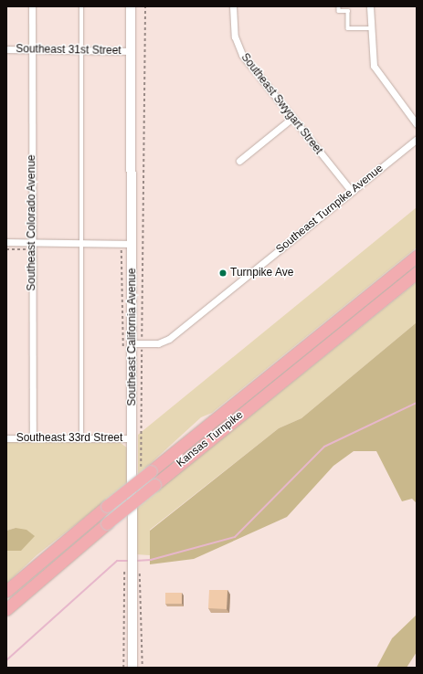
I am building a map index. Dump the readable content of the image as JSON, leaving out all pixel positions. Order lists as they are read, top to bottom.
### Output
{
  "streets": {
    "highway": ["Kansas Turnpike"],
    "main road": ["Southeast California Avenue"],
    "street": [
      "Southeast 31st Street",
      "Southeast Swygart Street",
      "Southeast Turnpike Avenue",
      "Southeast Colorado Avenue",
      "Southeast 33rd Street"
    ]
  },
  "crossings": [
    ["Southeast 31st Street", "Southeast Colorado Avenue"],
    ["Southeast 31st Street", "Southeast California Avenue"],
    ["Southeast Swygart Street", "Southeast Turnpike Avenue"],
    ["Southeast Turnpike Avenue", "Southeast California Avenue"],
    ["Southeast Colorado Avenue", "Southeast 33rd Street"],
    ["Southeast California Avenue", "Southeast 33rd Street"]
  ],
  "places": ["Turnpike Ave"]
}
